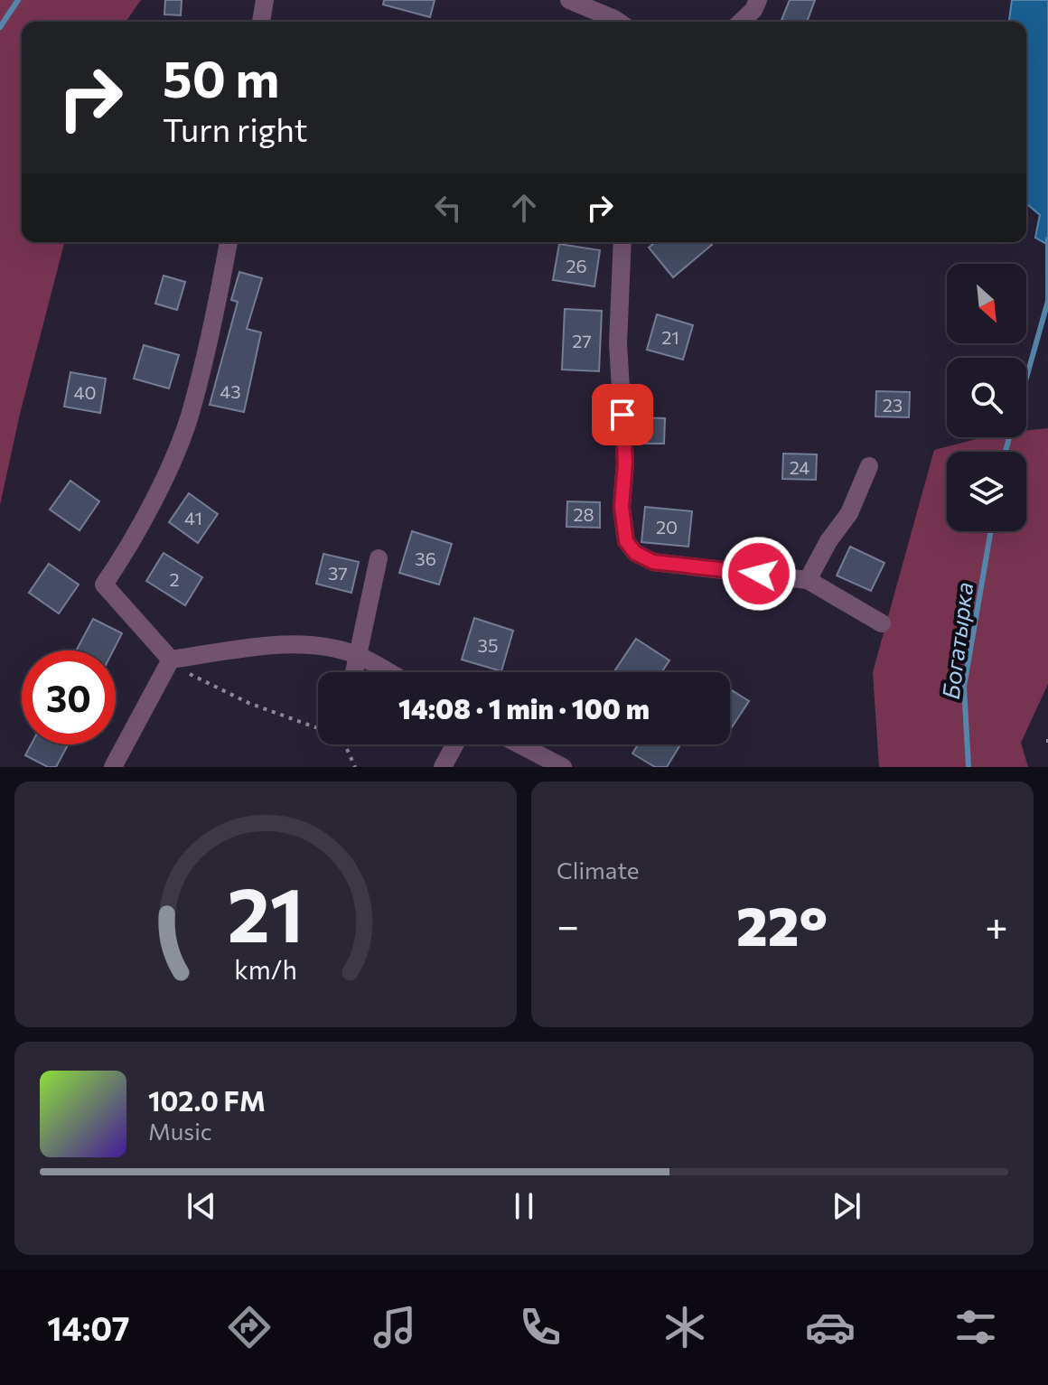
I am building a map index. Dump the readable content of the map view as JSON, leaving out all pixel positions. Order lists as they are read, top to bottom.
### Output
{
  "water": ["Богатырка"],
  "house_numbers": [
    "26",
    "21",
    "27",
    "43",
    "40",
    "23",
    "24",
    "28",
    "41",
    "20",
    "36",
    "37",
    "2",
    "35"
  ],
  "north": "bottom right",
  "page": {
    "turn": ["50 m", "Turn right"],
    "limit": "30",
    "trip": "14:08 · 1 min · 100 m",
    "tile": "Climate",
    "heat": ["−", "22°", "+"],
    "song": ["102.0 FM", "Music"],
    "tabs": "14:07",
    "gauge": ["21", "km/h"]
  }
}
